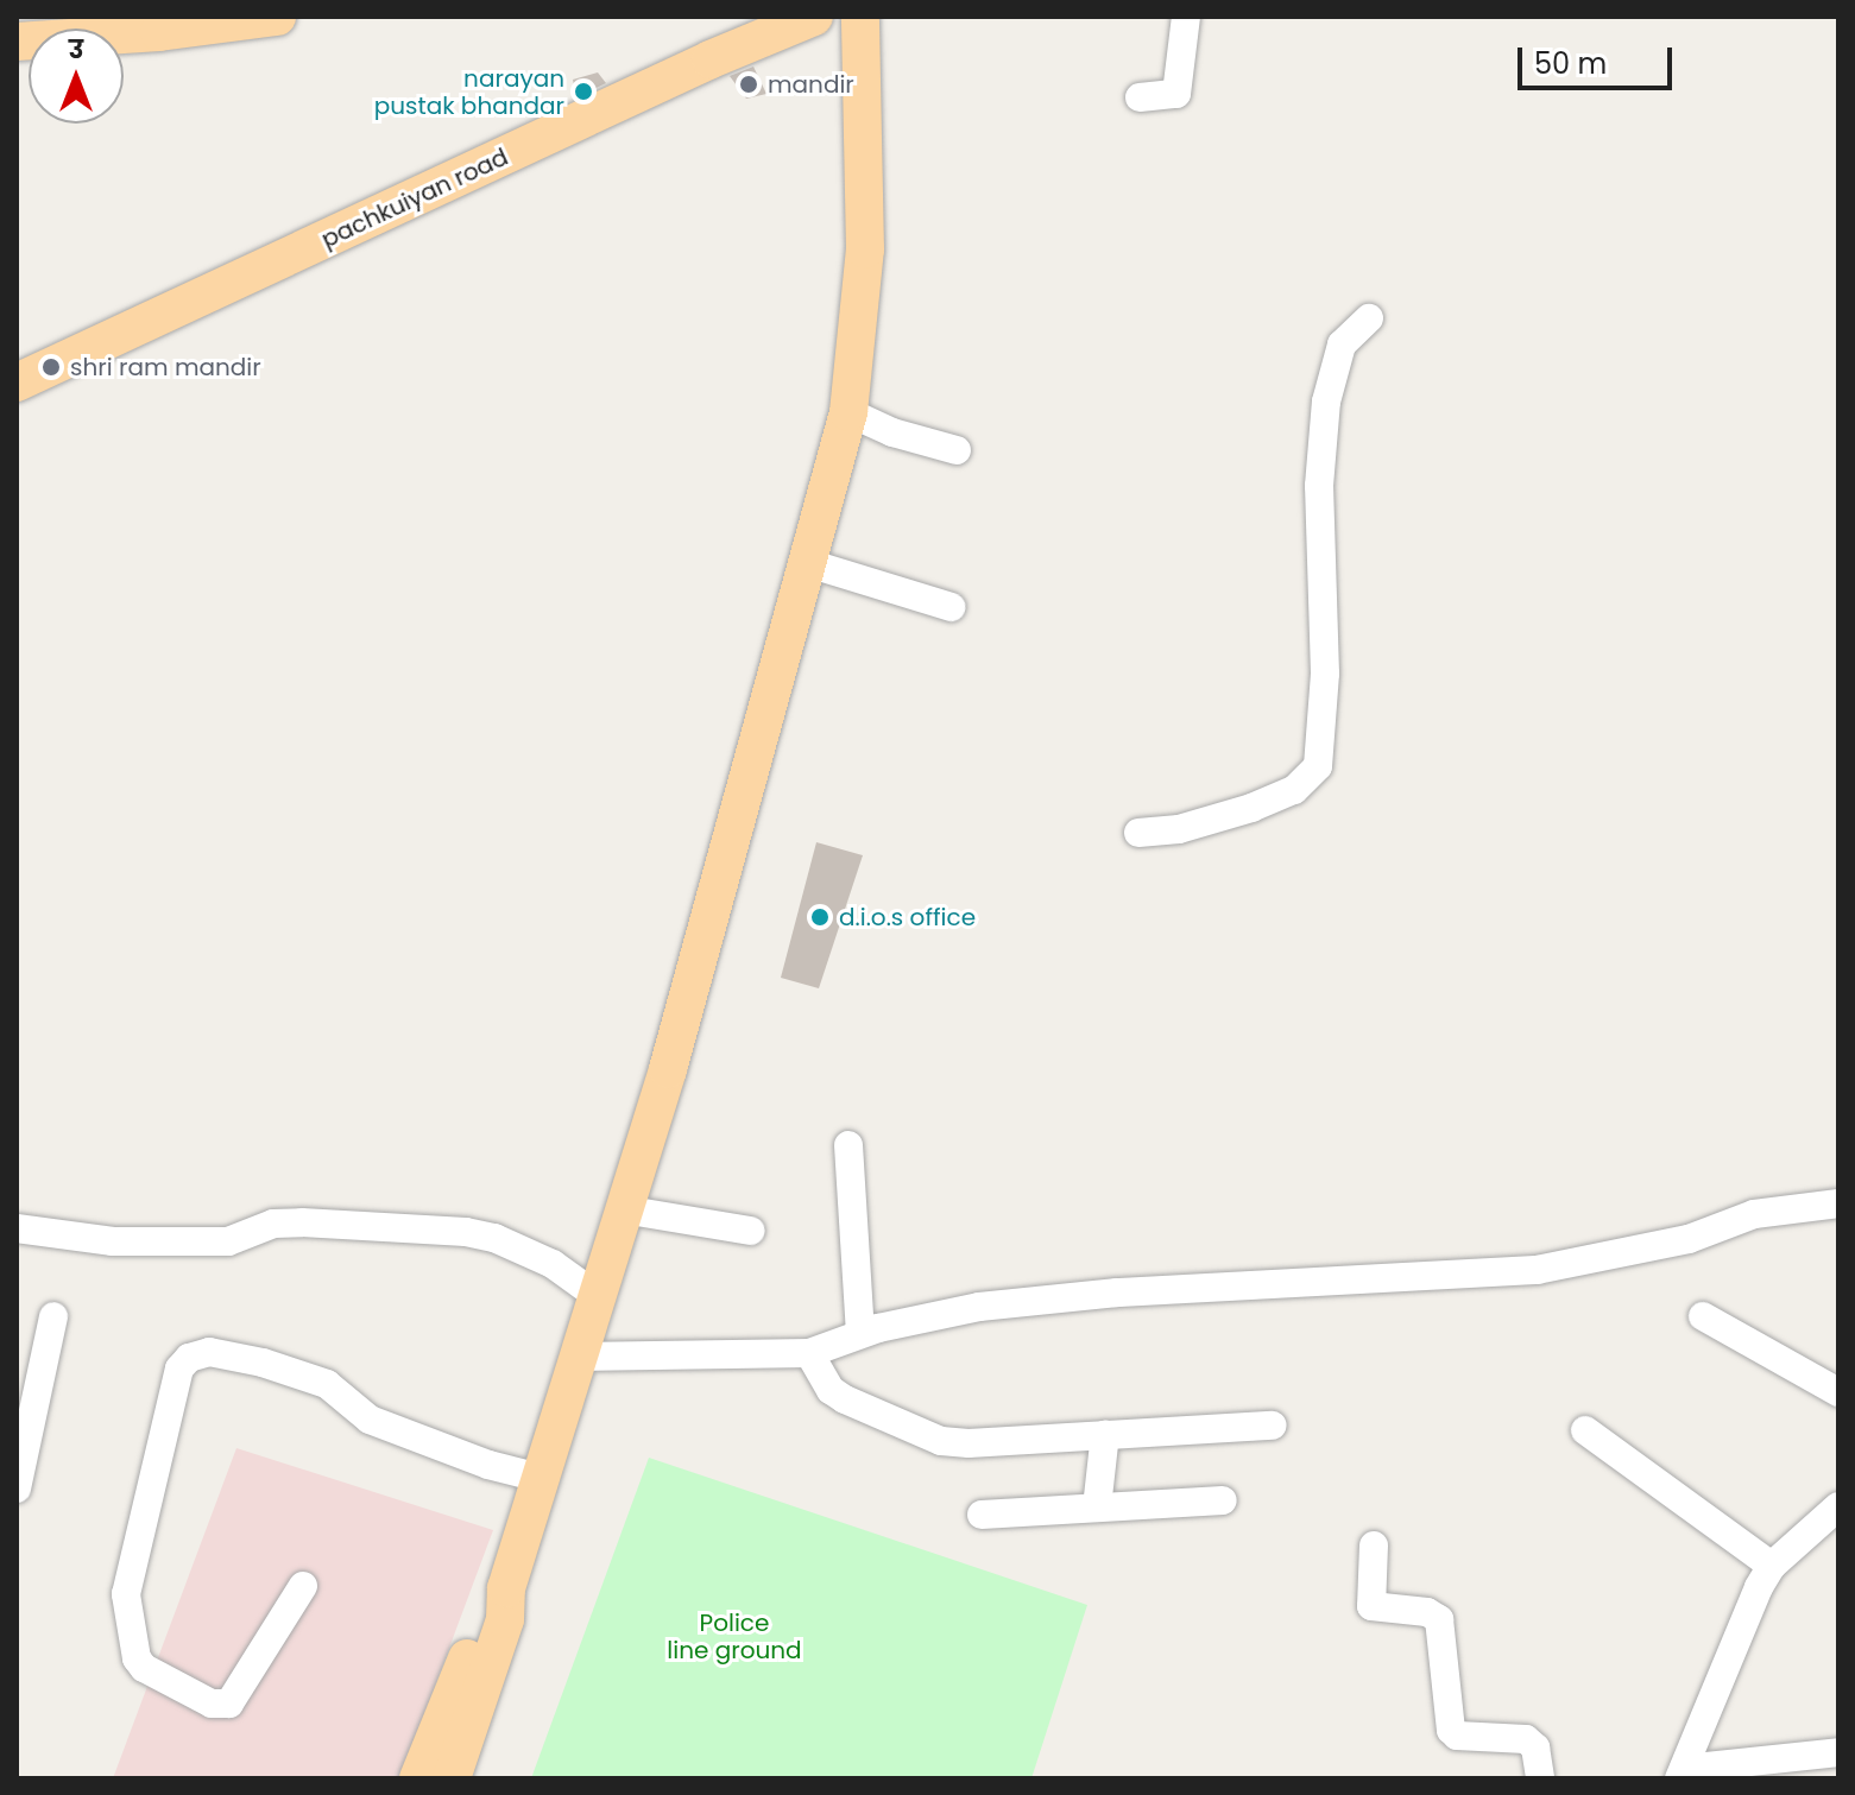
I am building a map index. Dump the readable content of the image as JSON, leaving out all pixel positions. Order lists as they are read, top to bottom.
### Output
{
  "streets": {
    "main road": ["pachkuiyan road"]
  },
  "parks": ["Police line ground"],
  "places": [
    "mandir",
    "narayan pustak bhandar",
    "shri ram mandir",
    "d.i.o.s office"
  ],
  "scale_bar": "50 m",
  "north": "top"
}
